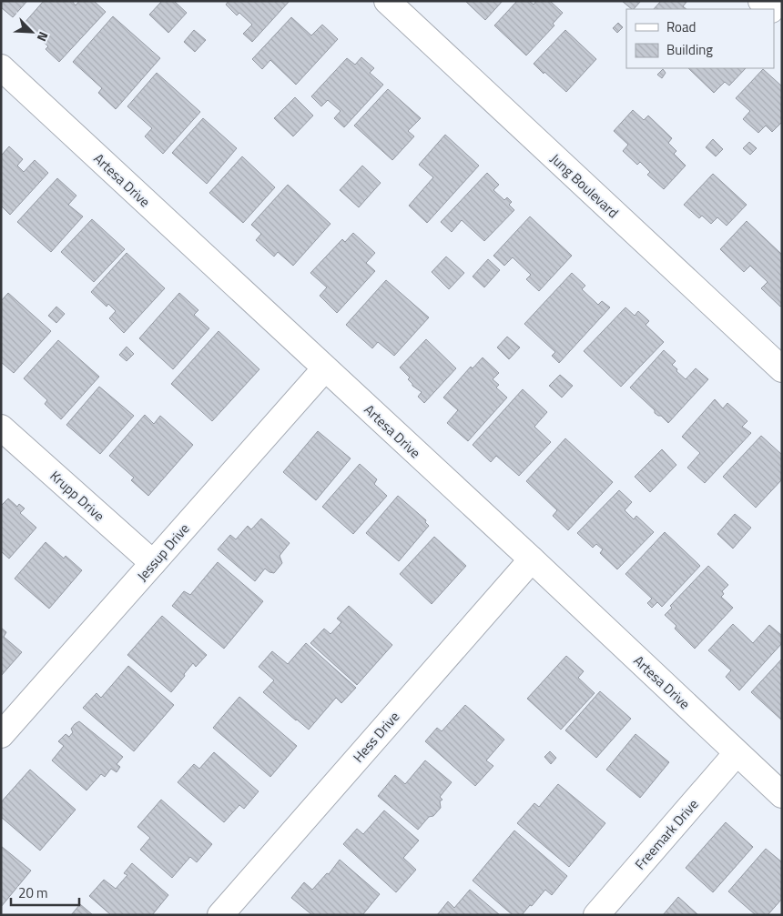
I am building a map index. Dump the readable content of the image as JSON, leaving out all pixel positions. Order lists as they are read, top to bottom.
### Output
{
  "streets": {
    "street": [
      "Artesa Drive",
      "Jung Boulevard",
      "Krupp Drive",
      "Jessup Drive",
      "Hess Drive",
      "Freemark Drive"
    ]
  },
  "crossings": [
    ["Artesa Drive", "Jessup Drive"],
    ["Artesa Drive", "Hess Drive"],
    ["Artesa Drive", "Freemark Drive"],
    ["Krupp Drive", "Jessup Drive"]
  ],
  "legend": ["Road", "Building"],
  "scale_bar": "20 m",
  "north": "bottom right"
}
